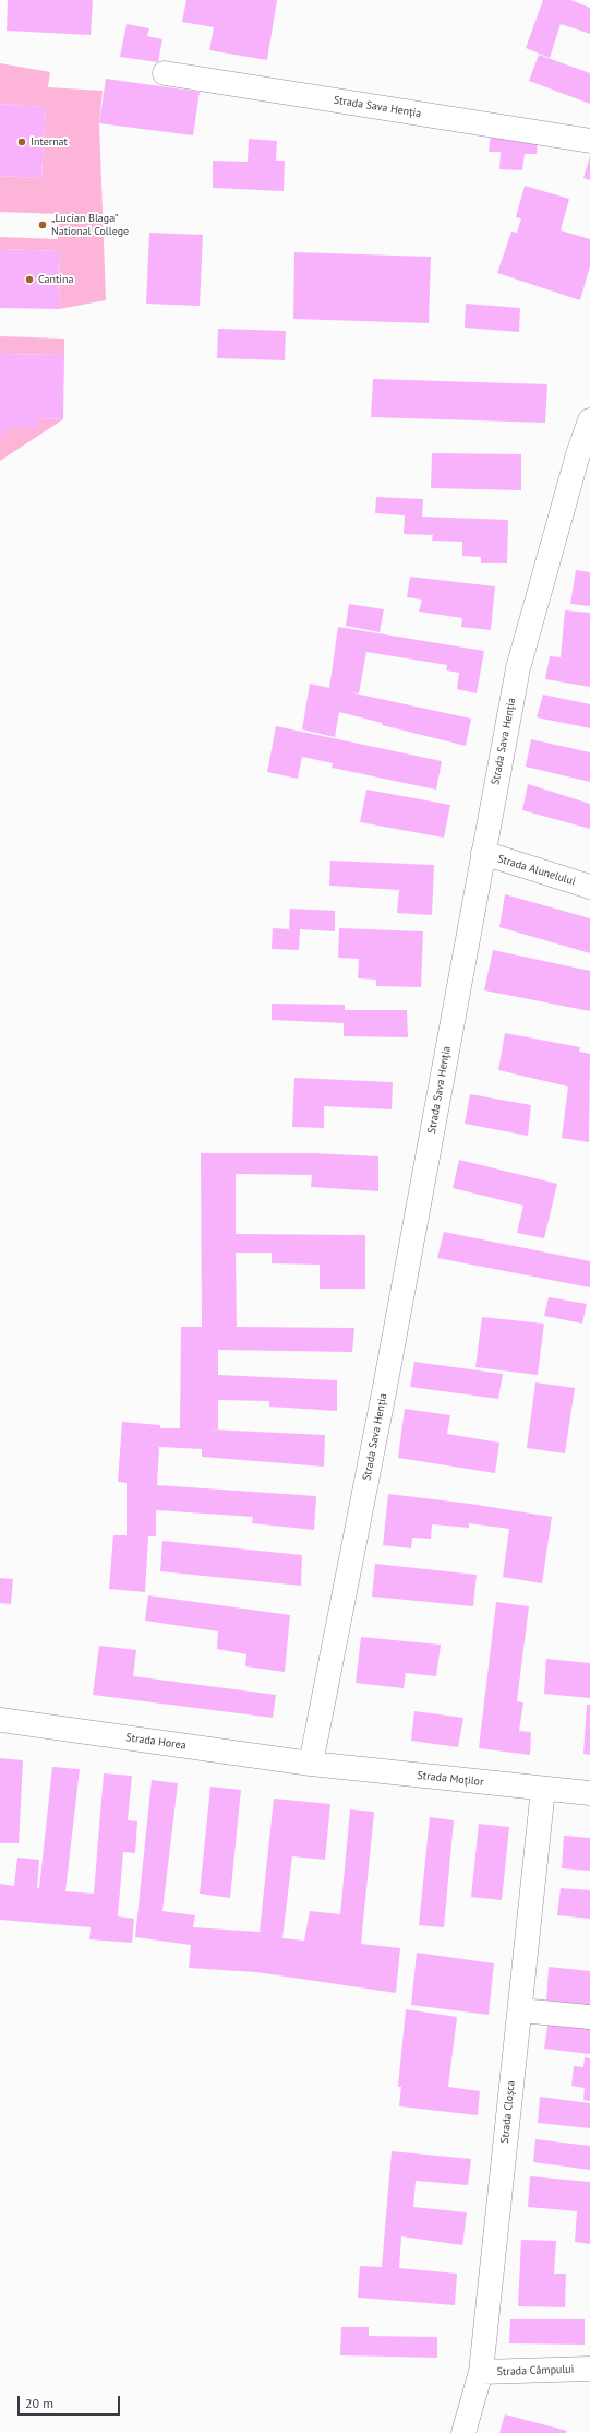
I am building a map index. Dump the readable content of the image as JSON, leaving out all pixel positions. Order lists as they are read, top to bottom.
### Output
{
  "streets": {
    "street": [
      "Strada Sava Henția",
      "Strada Alunelului",
      "Strada Horea",
      "Strada Moților",
      "Strada Cloșca",
      "Strada Câmpului"
    ]
  },
  "crossings": [
    ["Strada Sava Henția", "Strada Alunelului"],
    ["Strada Sava Henția", "Strada Horea"],
    ["Strada Sava Henția", "Strada Moților"],
    ["Strada Horea", "Strada Moților"],
    ["Strada Moților", "Strada Cloșca"],
    ["Strada Cloșca", "Strada Câmpului"]
  ],
  "places": ["Internat", "„Lucian Blaga” National College", "Cantina"],
  "scale_bar": "20 m"
}
